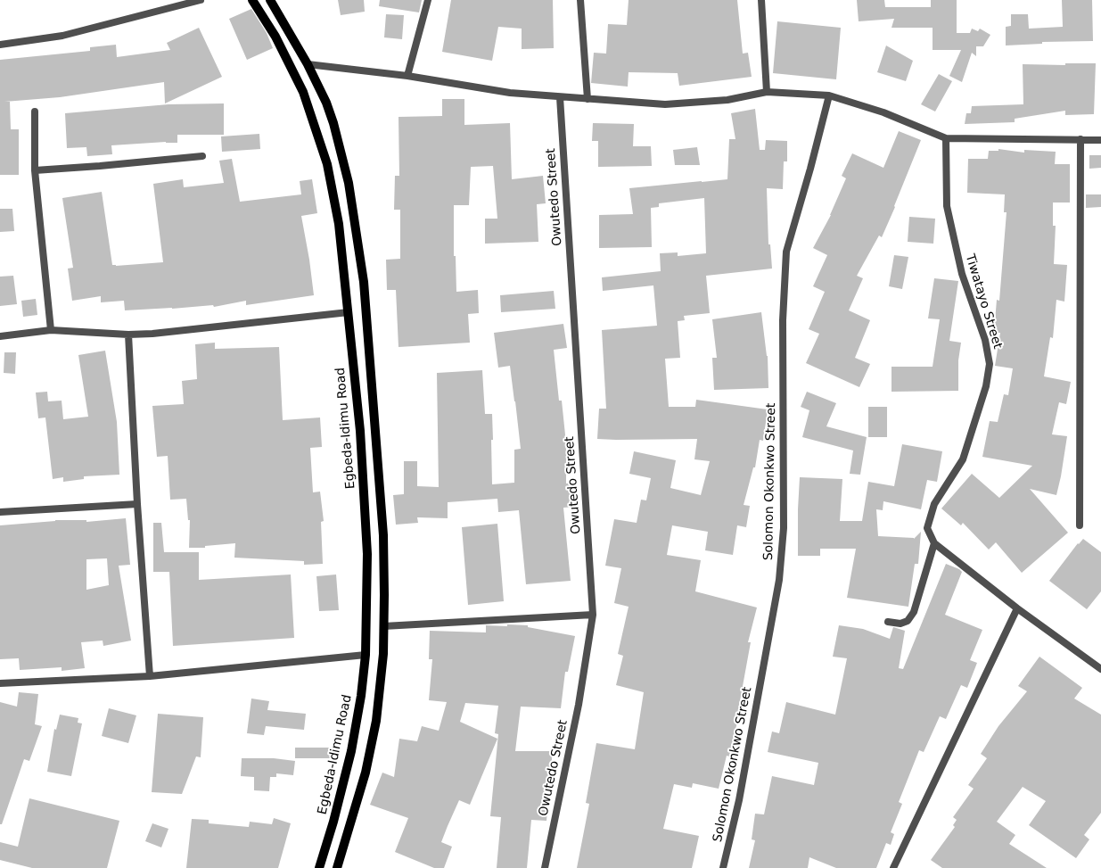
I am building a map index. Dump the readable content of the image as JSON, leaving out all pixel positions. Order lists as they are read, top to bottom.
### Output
{
  "streets": {
    "main road": ["Egbeda-Idimu Road"],
    "street": ["Owutedo Street", "Tiwatayo Street", "Solomon Okonkwo Street"]
  }
}
